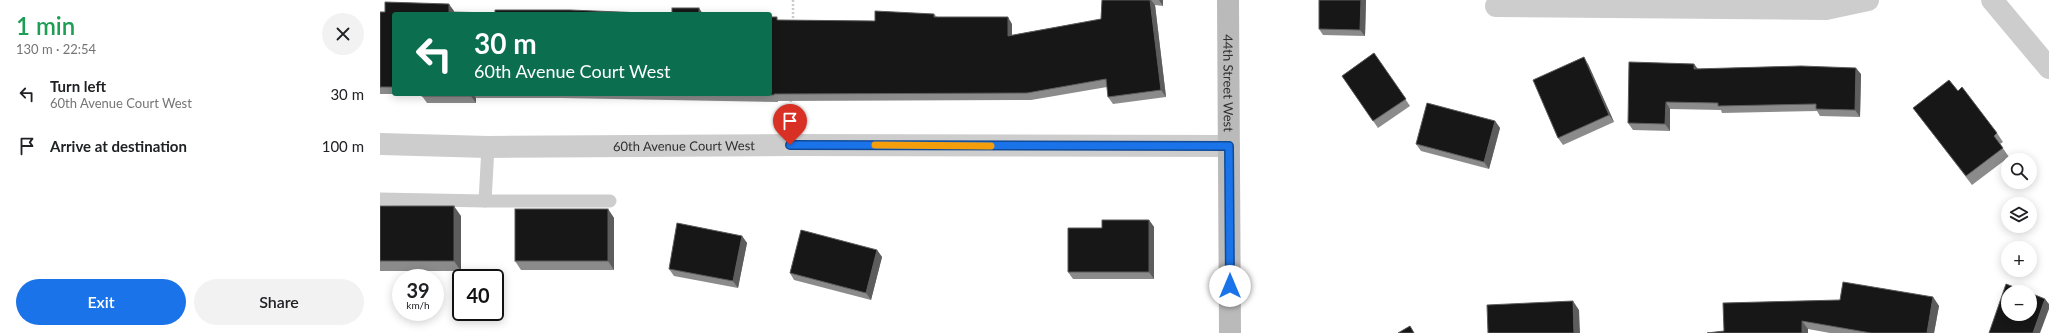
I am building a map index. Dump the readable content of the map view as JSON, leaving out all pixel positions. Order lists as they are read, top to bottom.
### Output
{
  "streets": {
    "street": ["44th Street West", "60th Avenue Court West"]
  },
  "crossings": [
    ["44th Street West", "60th Avenue Court West"]
  ],
  "page": {
    "heading": ["1 min", "130 m · 22:54"],
    "turn": ["30 m", "60th Avenue Court West"],
    "list": [
      {
        "name": "Turn left",
        "note": "60th Avenue Court West",
        "value": "30 m"
      },
      {
        "name": "Arrive at destination",
        "value": "100 m"
      }
    ],
    "map_buttons": ["+", "−"],
    "speed": "39 km/h",
    "limit": "40",
    "buttons": ["Exit", "Share"]
  }
}
